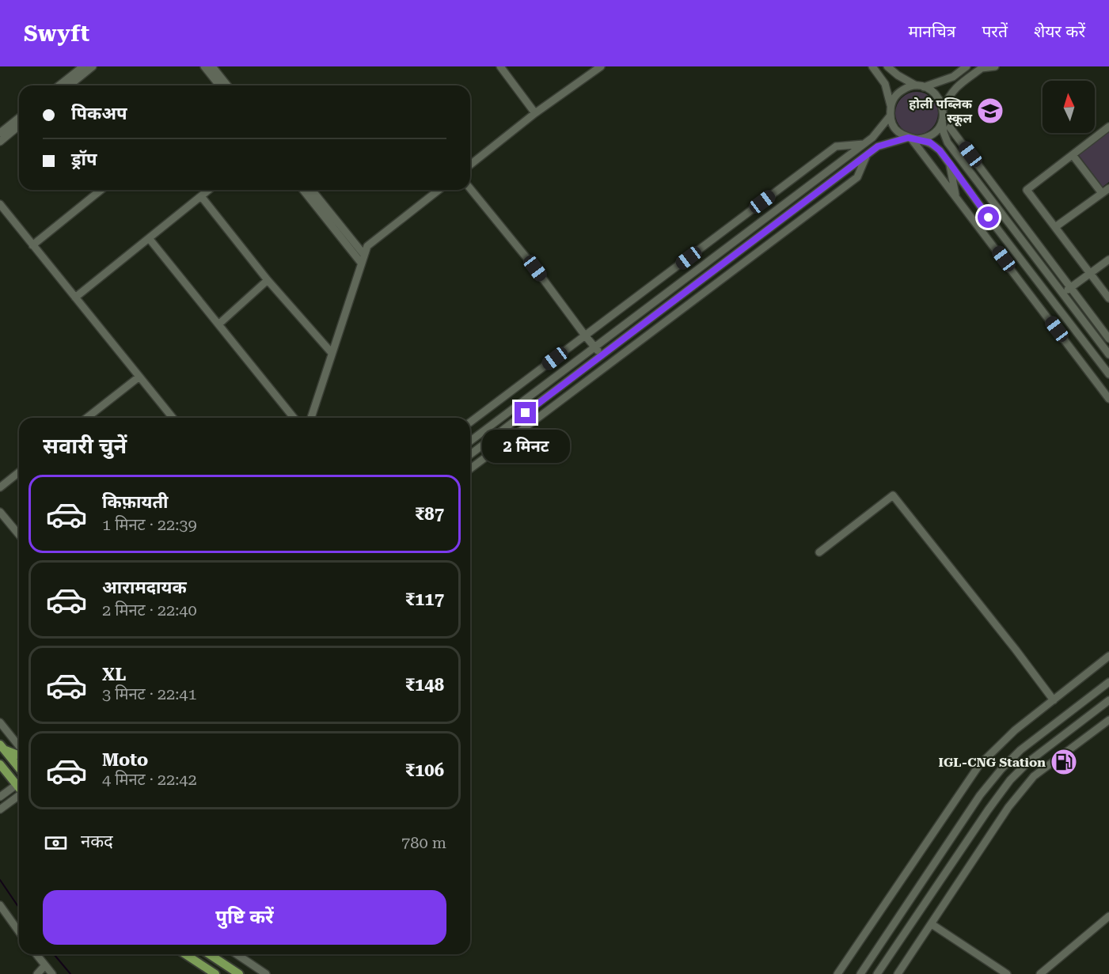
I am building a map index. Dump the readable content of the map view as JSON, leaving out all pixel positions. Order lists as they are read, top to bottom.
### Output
{
  "places": {
    "school or university": ["होली पब्लिक स्कूल"],
    "fuel station": ["IGL-CNG Station"]
  },
  "north": "top",
  "page": {
    "header": "Swyft",
    "nav": ["मानचित्र", "परतें", "शेयर करें"],
    "banner": ["पिकअप", "ड्रॉप"],
    "heading": "सवारी चुनें",
    "bubble": "2 मिनट",
    "list": [
      {
        "name": "किफ़ायती",
        "note": "1 मिनट · 22:39",
        "value": "₹87"
      },
      {
        "name": "आरामदायक",
        "note": "2 मिनट · 22:40",
        "value": "₹117"
      },
      {
        "name": "XL",
        "note": "3 मिनट · 22:41",
        "value": "₹148"
      },
      {
        "name": "Moto",
        "note": "4 मिनट · 22:42",
        "value": "₹106"
      }
    ],
    "pay": ["नकद", "780 m"],
    "buttons": "पुष्टि करें"
  }
}
